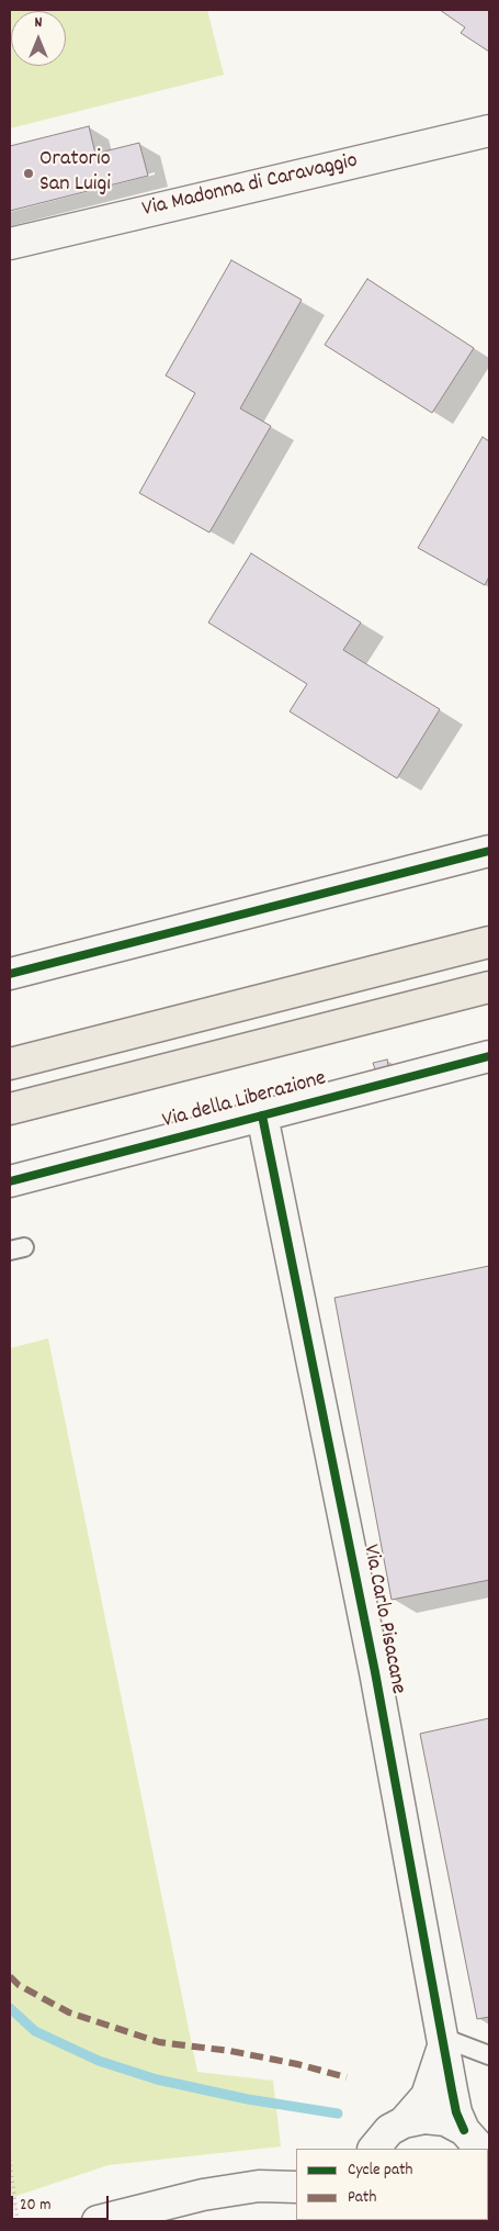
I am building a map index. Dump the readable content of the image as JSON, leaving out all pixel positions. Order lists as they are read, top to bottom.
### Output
{
  "streets": {
    "street": ["Via Madonna di Caravaggio", "Via della Liberazione", "Via Carlo Pisacane"]
  },
  "crossings": [
    ["Via della Liberazione", "Via Carlo Pisacane"]
  ],
  "places": ["Oratorio San Luigi"],
  "legend": ["Cycle path", "Path"],
  "scale_bar": "20 m",
  "north": "top"
}
